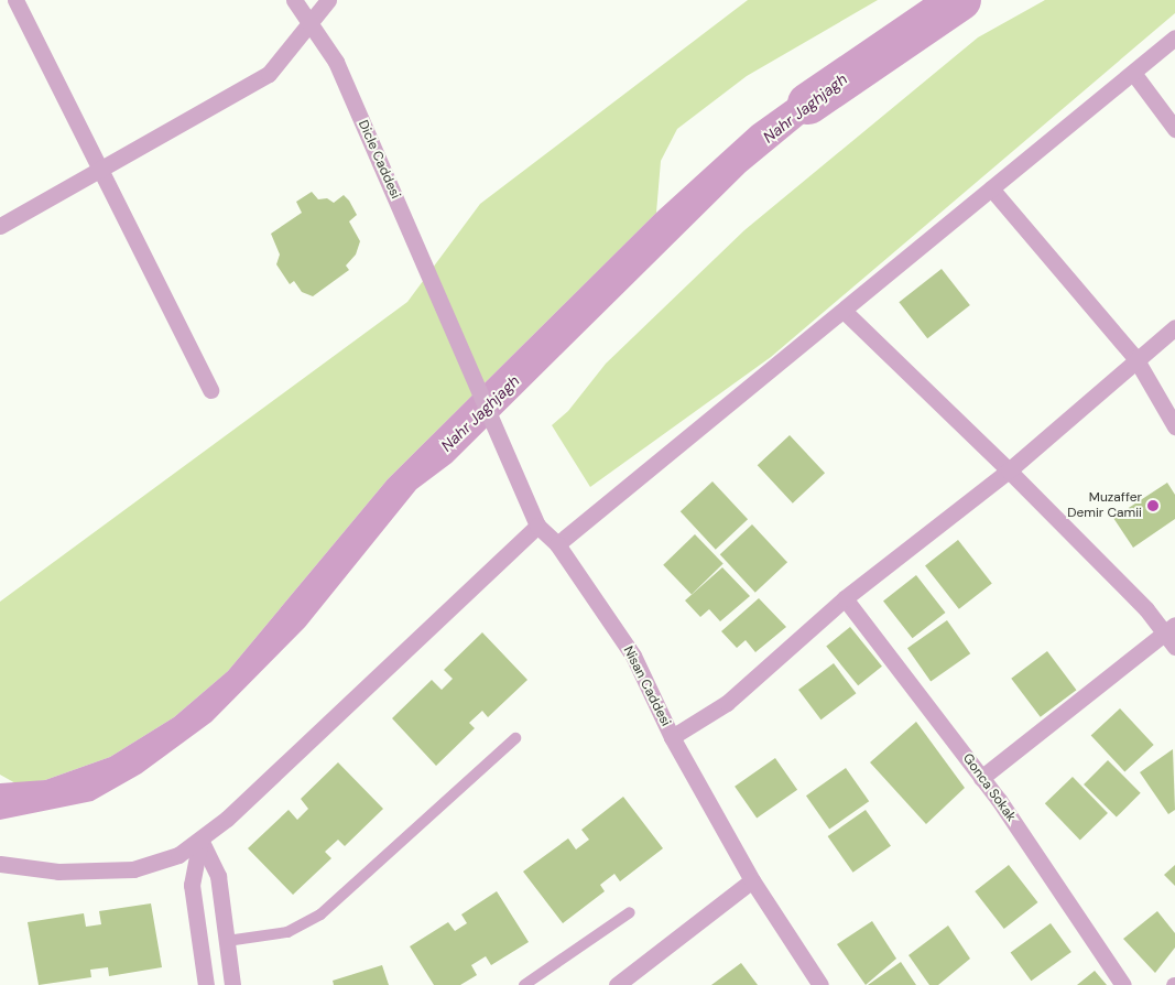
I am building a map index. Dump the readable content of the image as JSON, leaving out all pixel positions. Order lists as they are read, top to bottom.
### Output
{
  "streets": {
    "street": ["Dicle Caddesi", "Nisan Caddesi", "Gonca Sokak"]
  },
  "crossings": [
    ["Dicle Caddesi", "Nisan Caddesi"]
  ],
  "water": ["Nahr Jaghjagh"],
  "places": ["Muzaffer Demir Camii"]
}
